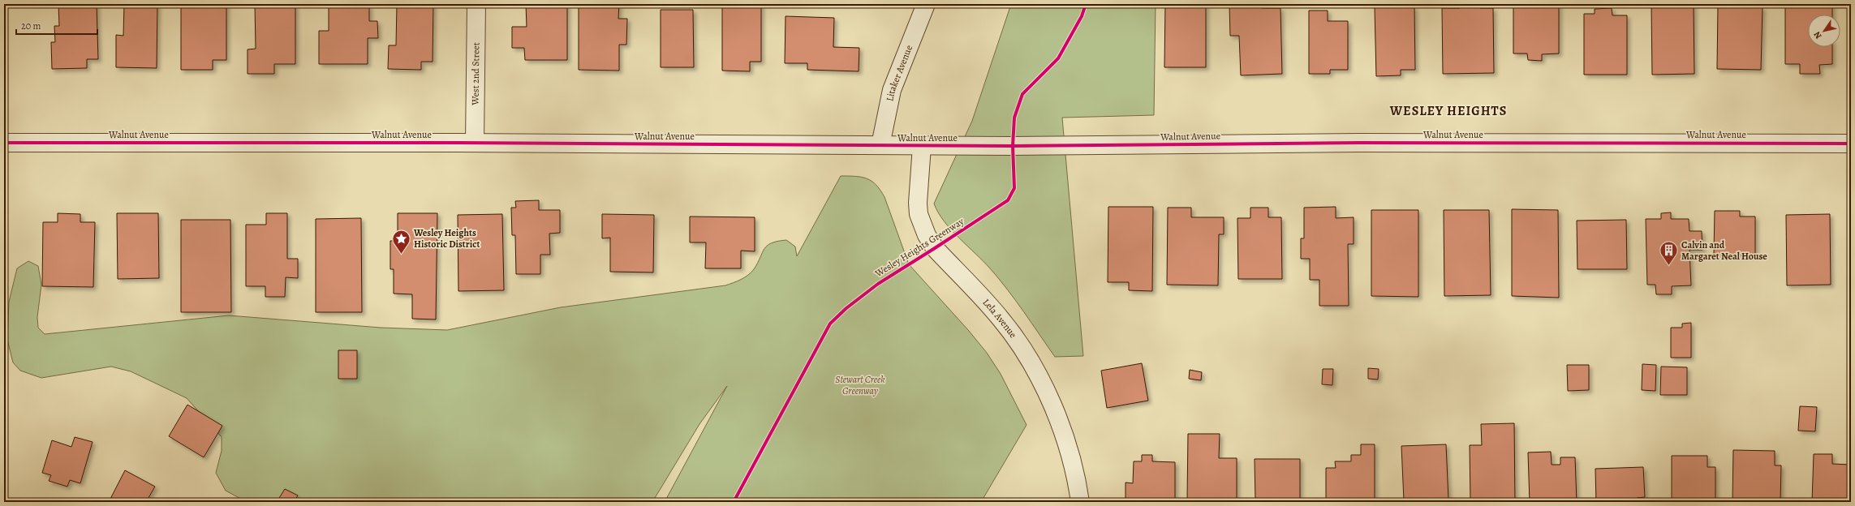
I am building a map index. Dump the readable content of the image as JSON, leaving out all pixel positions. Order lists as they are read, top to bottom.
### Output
{
  "streets": {
    "street": [
      "West 2nd Street",
      "Litaker Avenue",
      "Walnut Avenue",
      "Lela Avenue"
    ],
    "cycle path": ["Wesley Heights Greenway"]
  },
  "crossings": [
    ["West 2nd Street", "Walnut Avenue"],
    ["Litaker Avenue", "Walnut Avenue"],
    ["Walnut Avenue", "Lela Avenue"]
  ],
  "districts": ["WESLEY HEIGHTS"],
  "parks": ["Stewart Creek Greenway"],
  "places": {
    "place": ["Wesley Heights Historic District"],
    "building": ["Calvin and Margaret Neal House"]
  },
  "scale_bar": "20 m",
  "north": "bottom left"
}
